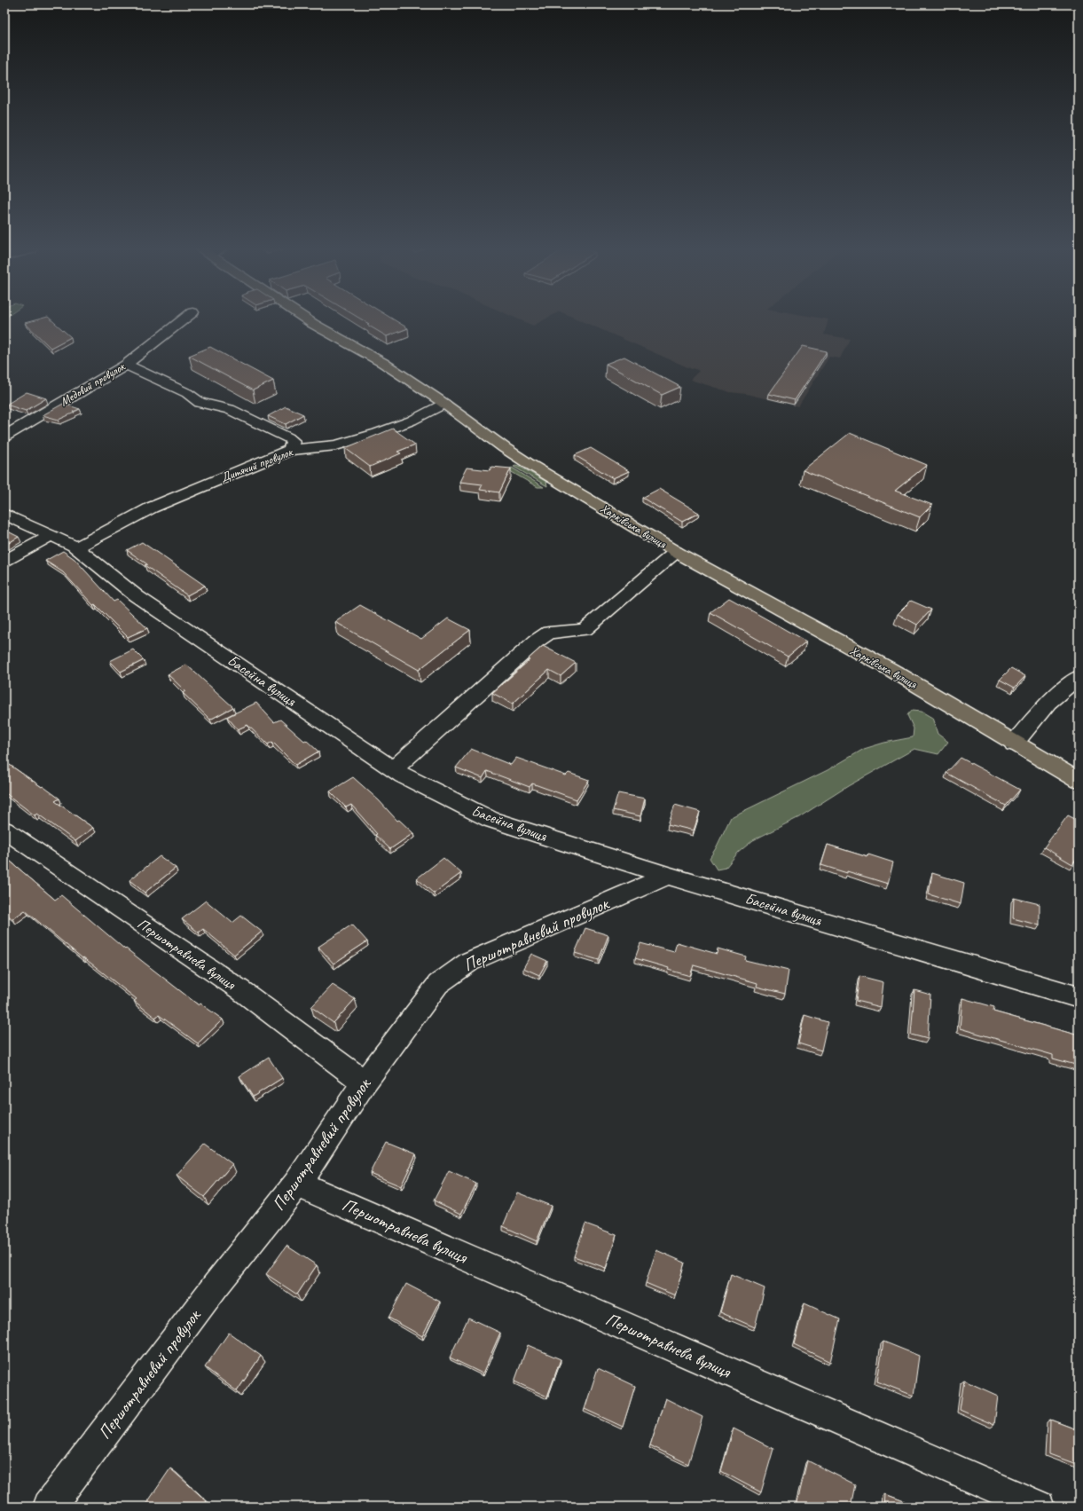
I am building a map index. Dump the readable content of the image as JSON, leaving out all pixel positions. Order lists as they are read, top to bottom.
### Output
{
  "streets": {
    "main road": ["Харківська вулиця"],
    "street": [
      "Медовий провулок",
      "Дитячий провулок",
      "Басейна вулиця",
      "Першотравневий провулок",
      "Першотравнева вулиця"
    ]
  },
  "crossings": [
    ["Дитячий провулок", "Харківська вулиця"],
    ["Дитячий провулок", "Басейна вулиця"],
    ["Басейна вулиця", "Першотравневий провулок"],
    ["Першотравневий провулок", "Першотравнева вулиця"]
  ]
}
